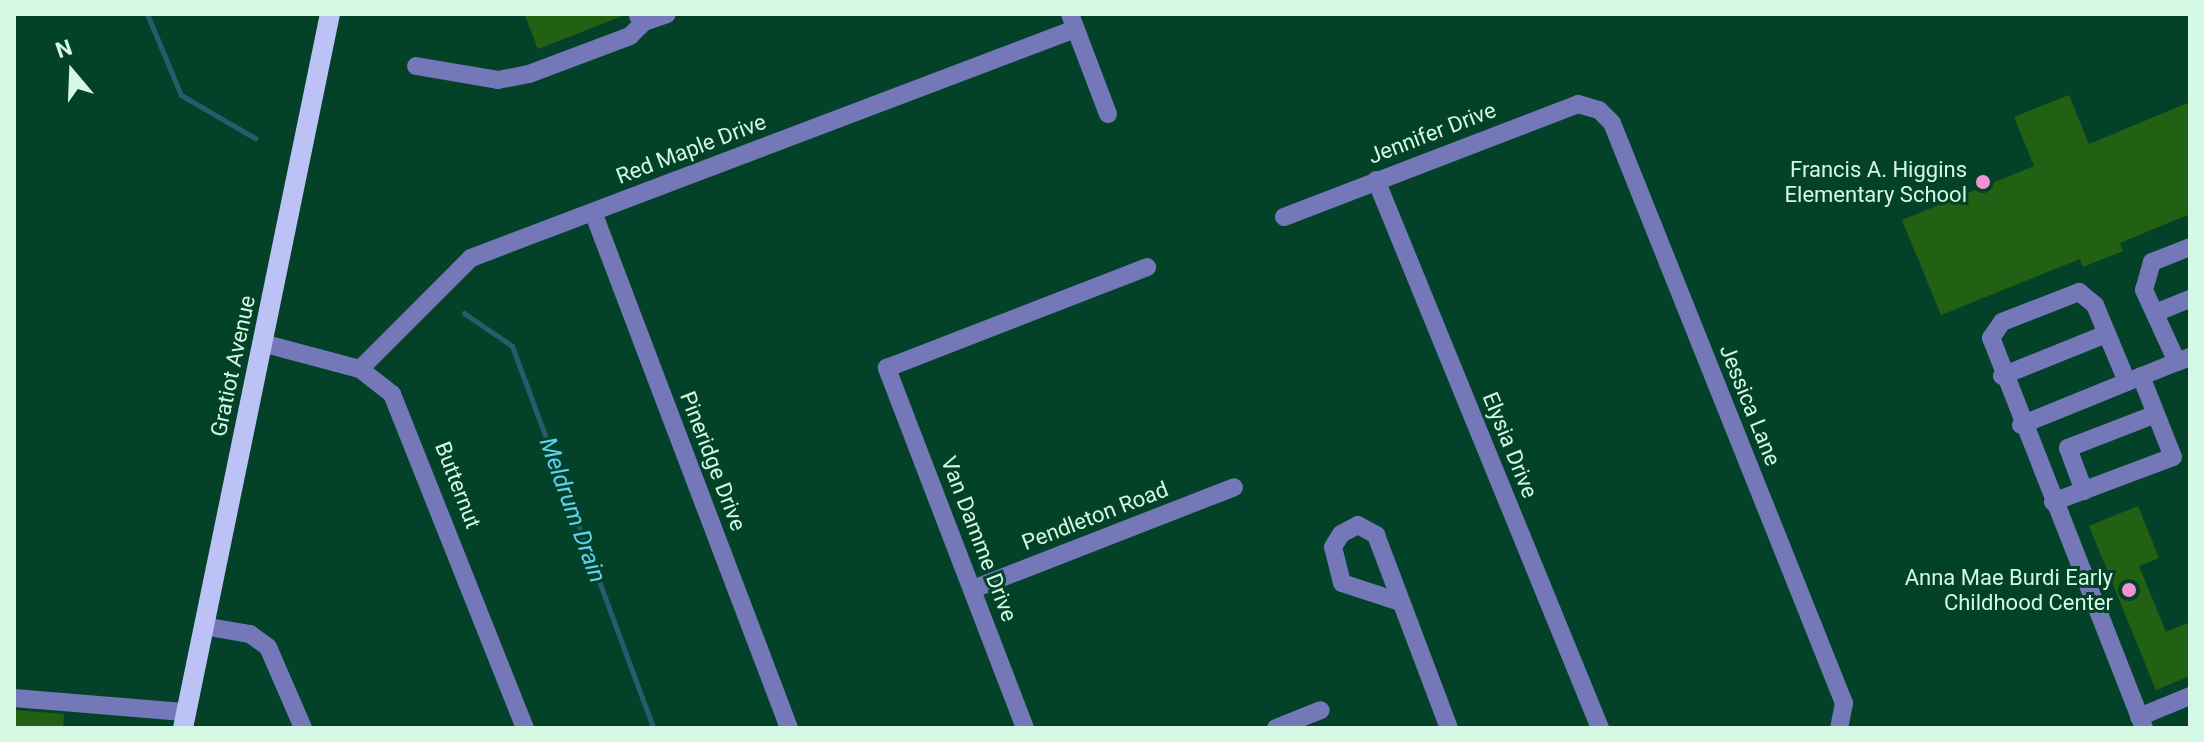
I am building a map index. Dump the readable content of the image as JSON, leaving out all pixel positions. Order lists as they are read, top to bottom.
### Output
{
  "streets": {
    "main road": ["Gratiot Avenue"],
    "street": [
      "Jennifer Drive",
      "Red Maple Drive",
      "Jessica Lane",
      "Elysia Drive",
      "Pineridge Drive",
      "Butternut",
      "Pendleton Road",
      "Van Damme Drive"
    ]
  },
  "crossings": [
    ["Jennifer Drive", "Jessica Lane"],
    ["Jennifer Drive", "Elysia Drive"],
    ["Red Maple Drive", "Pineridge Drive"],
    ["Red Maple Drive", "Butternut"],
    ["Gratiot Avenue", "Butternut"],
    ["Pendleton Road", "Van Damme Drive"]
  ],
  "water": ["Meldrum Drain"],
  "places": ["Francis A. Higgins Elementary School", "Anna Mae Burdi Early Childhood Center"],
  "north": "top"
}
